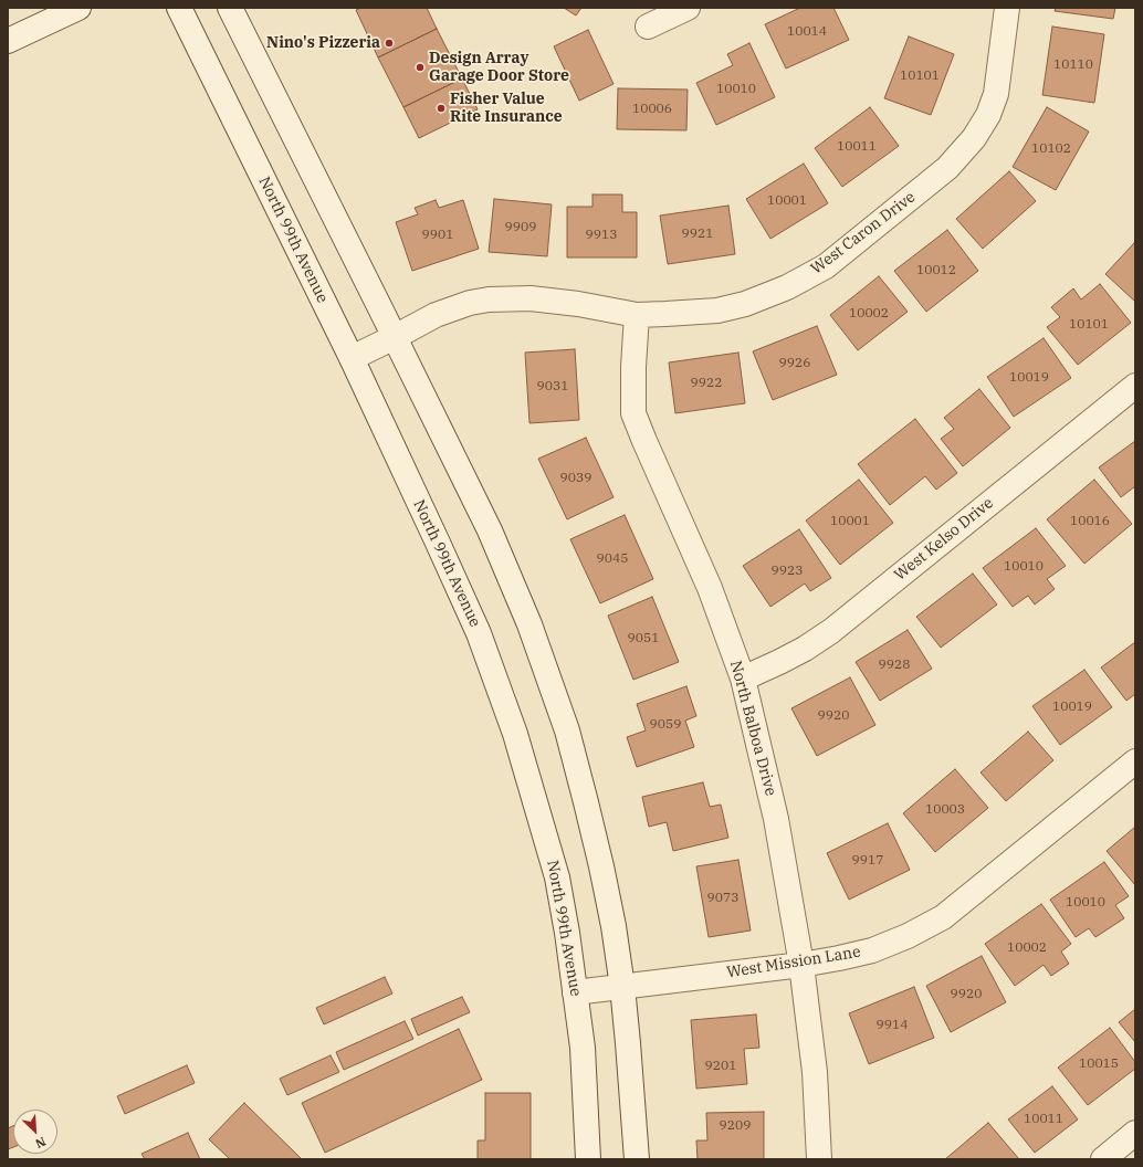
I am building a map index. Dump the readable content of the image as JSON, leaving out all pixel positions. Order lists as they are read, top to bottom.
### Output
{
  "streets": {
    "street": [
      "West Caron Drive",
      "North 99th Avenue",
      "West Kelso Drive",
      "North Balboa Drive",
      "West Mission Lane"
    ]
  },
  "crossings": [
    ["West Caron Drive", "North 99th Avenue"],
    ["West Caron Drive", "North Balboa Drive"],
    ["North 99th Avenue", "West Mission Lane"],
    ["West Kelso Drive", "North Balboa Drive"],
    ["North Balboa Drive", "West Mission Lane"]
  ],
  "places": ["Nino's Pizzeria", "Design Array Garage Door Store", "Fisher Value Rite Insurance"],
  "house_numbers": [
    "10014",
    "10110",
    "10101",
    "10010",
    "10006",
    "10011",
    "10102",
    "10001",
    "9909",
    "9921",
    "9901",
    "9913",
    "10012",
    "10002",
    "10101",
    "9926",
    "10019",
    "9922",
    "9031",
    "9039",
    "10001",
    "10016",
    "9045",
    "10010",
    "9923",
    "9051",
    "9928",
    "10019",
    "9920",
    "9059",
    "10003",
    "9917",
    "9073",
    "10010",
    "10002",
    "9920",
    "9914",
    "10015",
    "9201",
    "10011",
    "9209"
  ],
  "north": "bottom right"
}
